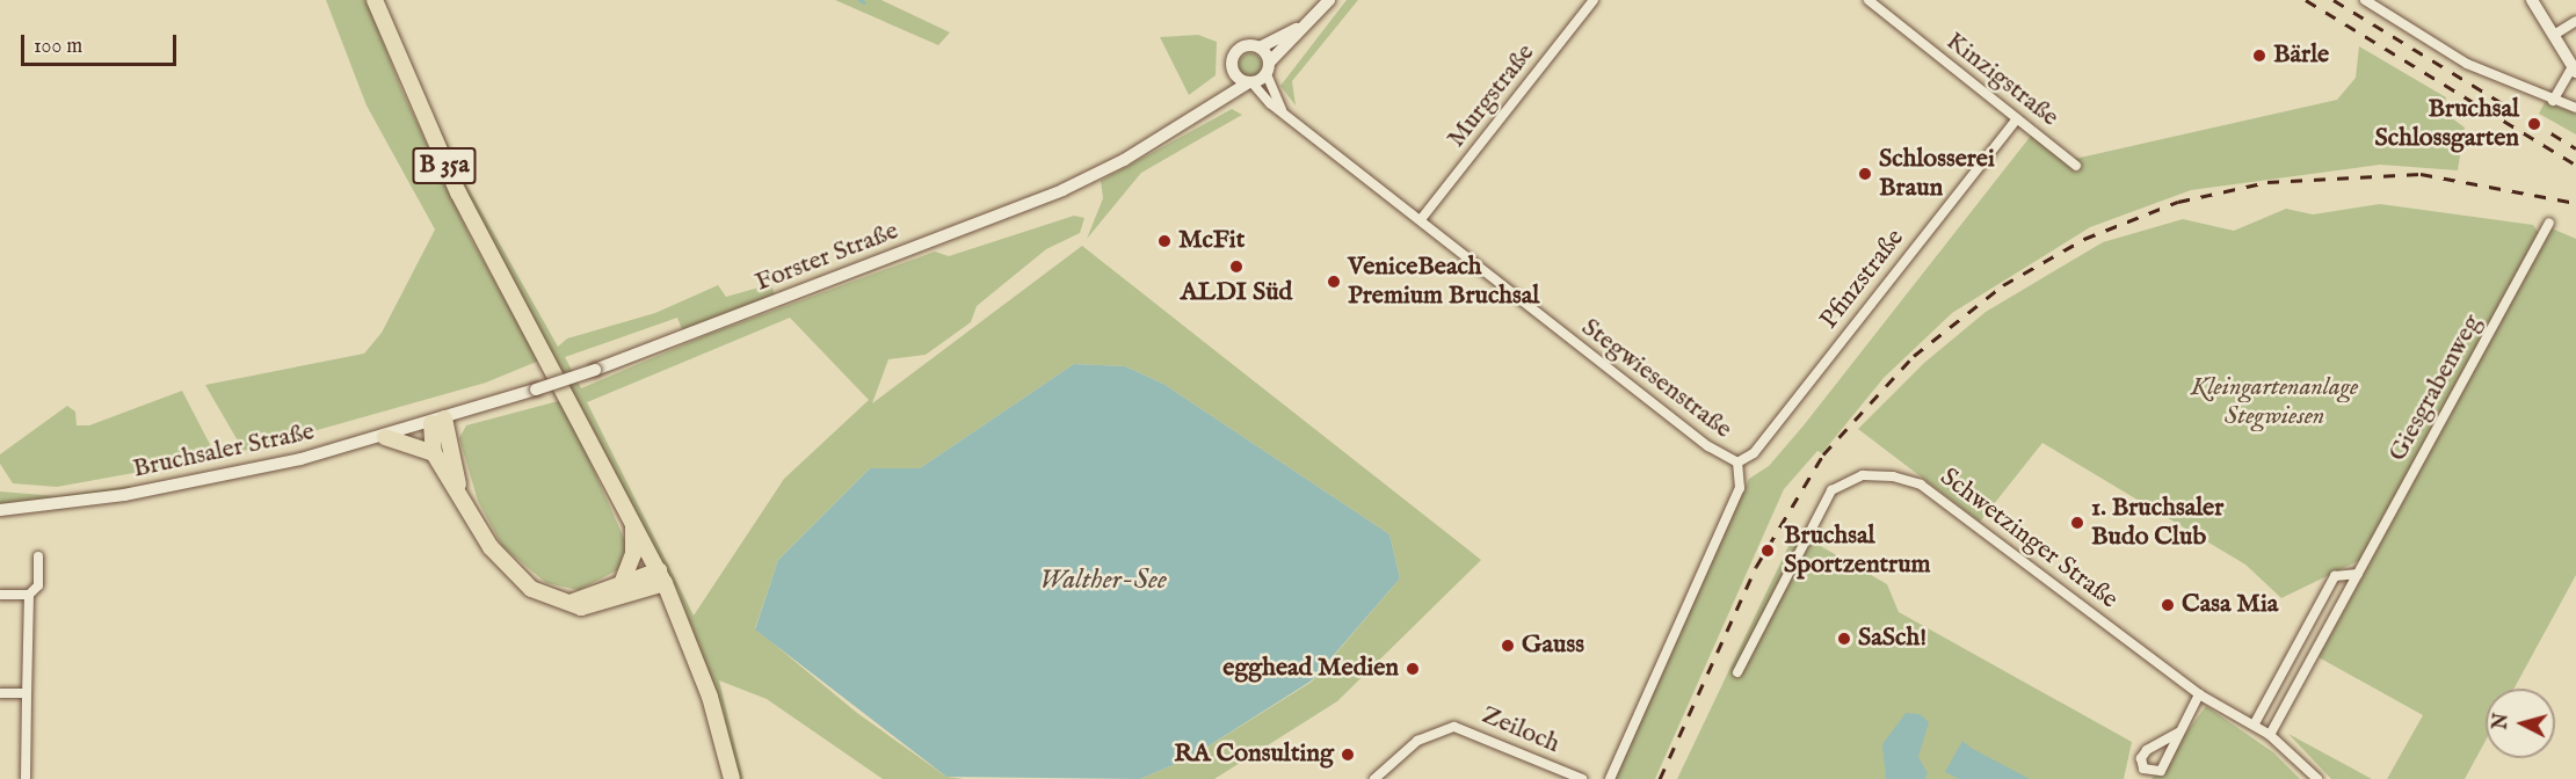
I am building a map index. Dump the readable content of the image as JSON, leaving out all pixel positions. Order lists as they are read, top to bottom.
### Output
{
  "streets": {
    "main road": ["B 35a"],
    "street": [
      "Kinzigstraße",
      "Murgstraße",
      "Forster Straße",
      "Pfinzstraße",
      "Stegwiesenstraße",
      "Giesgrabenweg",
      "Bruchsaler Straße",
      "Schwetzinger Straße",
      "Zeiloch"
    ]
  },
  "crossings": [
    ["Kinzigstraße", "Pfinzstraße"],
    ["Murgstraße", "Stegwiesenstraße"],
    ["Forster Straße", "Stegwiesenstraße"],
    ["Forster Straße", "Bruchsaler Straße"],
    ["Pfinzstraße", "Stegwiesenstraße"],
    ["Giesgrabenweg", "Schwetzinger Straße"]
  ],
  "water": ["Walther-See"],
  "parks": ["Kleingartenanlage Stegwiesen"],
  "places": [
    "Bärle",
    "Bruchsal Schlossgarten",
    "Schlosserei Braun",
    "McFit",
    "ALDI Süd",
    "VeniceBeach Premium Bruchsal",
    "1. Bruchsaler Budo Club",
    "Bruchsal Sportzentrum",
    "Casa Mia",
    "SaSch!",
    "Gauss",
    "egghead Medien",
    "RA Consulting"
  ],
  "scale_bar": "100 m",
  "north": "left"
}
